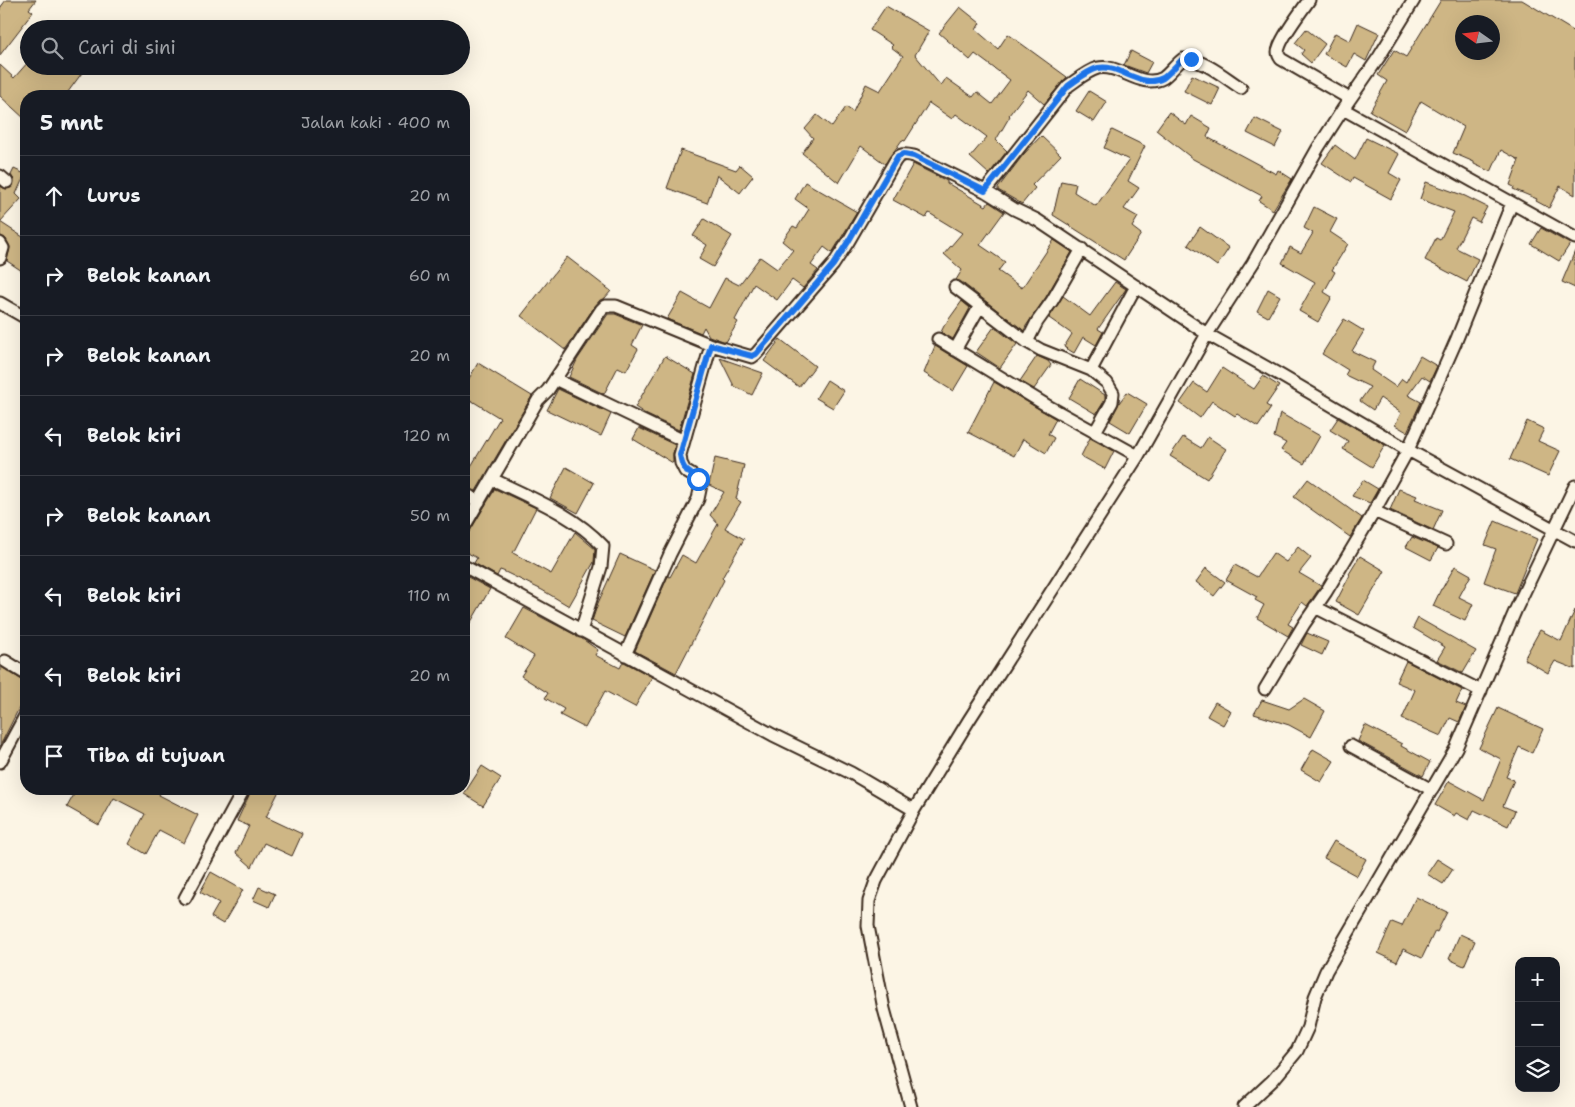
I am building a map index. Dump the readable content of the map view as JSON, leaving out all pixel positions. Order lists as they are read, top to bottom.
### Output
{
  "north": "left",
  "page": {
    "search": "Cari di sini",
    "heading": ["5 mnt", "Jalan kaki · 400 m"],
    "list": [
      ["Lurus", "20 m"],
      ["Belok kanan", "60 m"],
      ["Belok kanan", "20 m"],
      ["Belok kiri", "120 m"],
      ["Belok kanan", "50 m"],
      ["Belok kiri", "110 m"],
      ["Belok kiri", "20 m"],
      "Tiba di tujuan"
    ],
    "map_buttons": ["+", "−"]
  }
}
